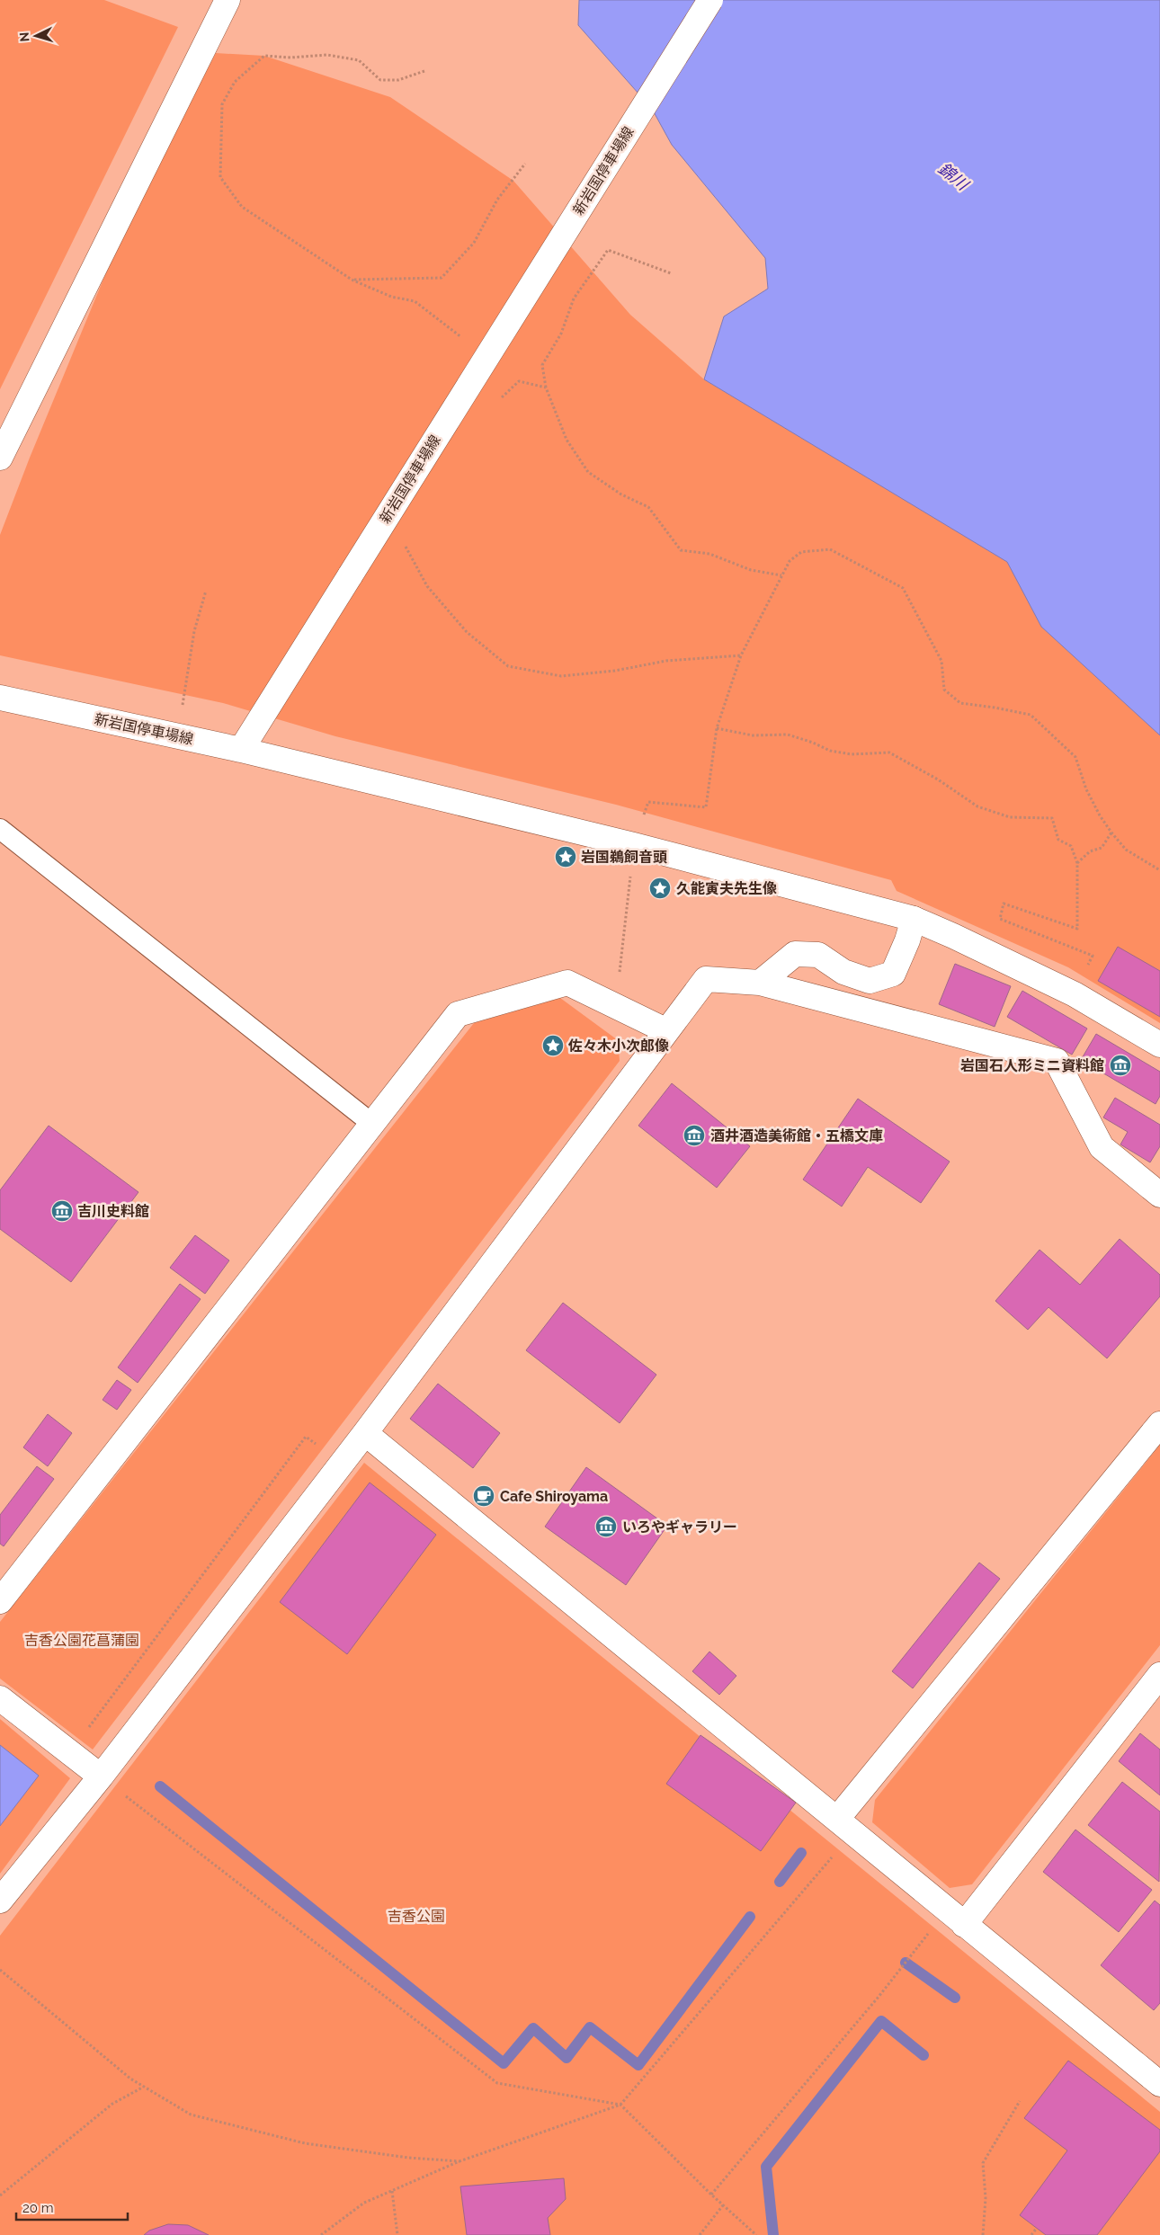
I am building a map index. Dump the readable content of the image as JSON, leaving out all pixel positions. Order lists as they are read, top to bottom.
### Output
{
  "streets": {
    "street": ["新岩国停車場線"]
  },
  "water": ["錦川"],
  "parks": ["吉香公園花菖蒲園", "吉香公園"],
  "places": {
    "place": ["岩国鵜飼音頭", "久能寅夫先生像", "佐々木小次郎像"],
    "museum": [
      "岩国石人形ミニ資料館",
      "酒井酒造美術館・五橋文庫",
      "吉川史料館",
      "いろやギャラリー"
    ],
    "cafe": ["Cafe Shiroyama"]
  },
  "scale_bar": "20 m",
  "north": "left"
}
